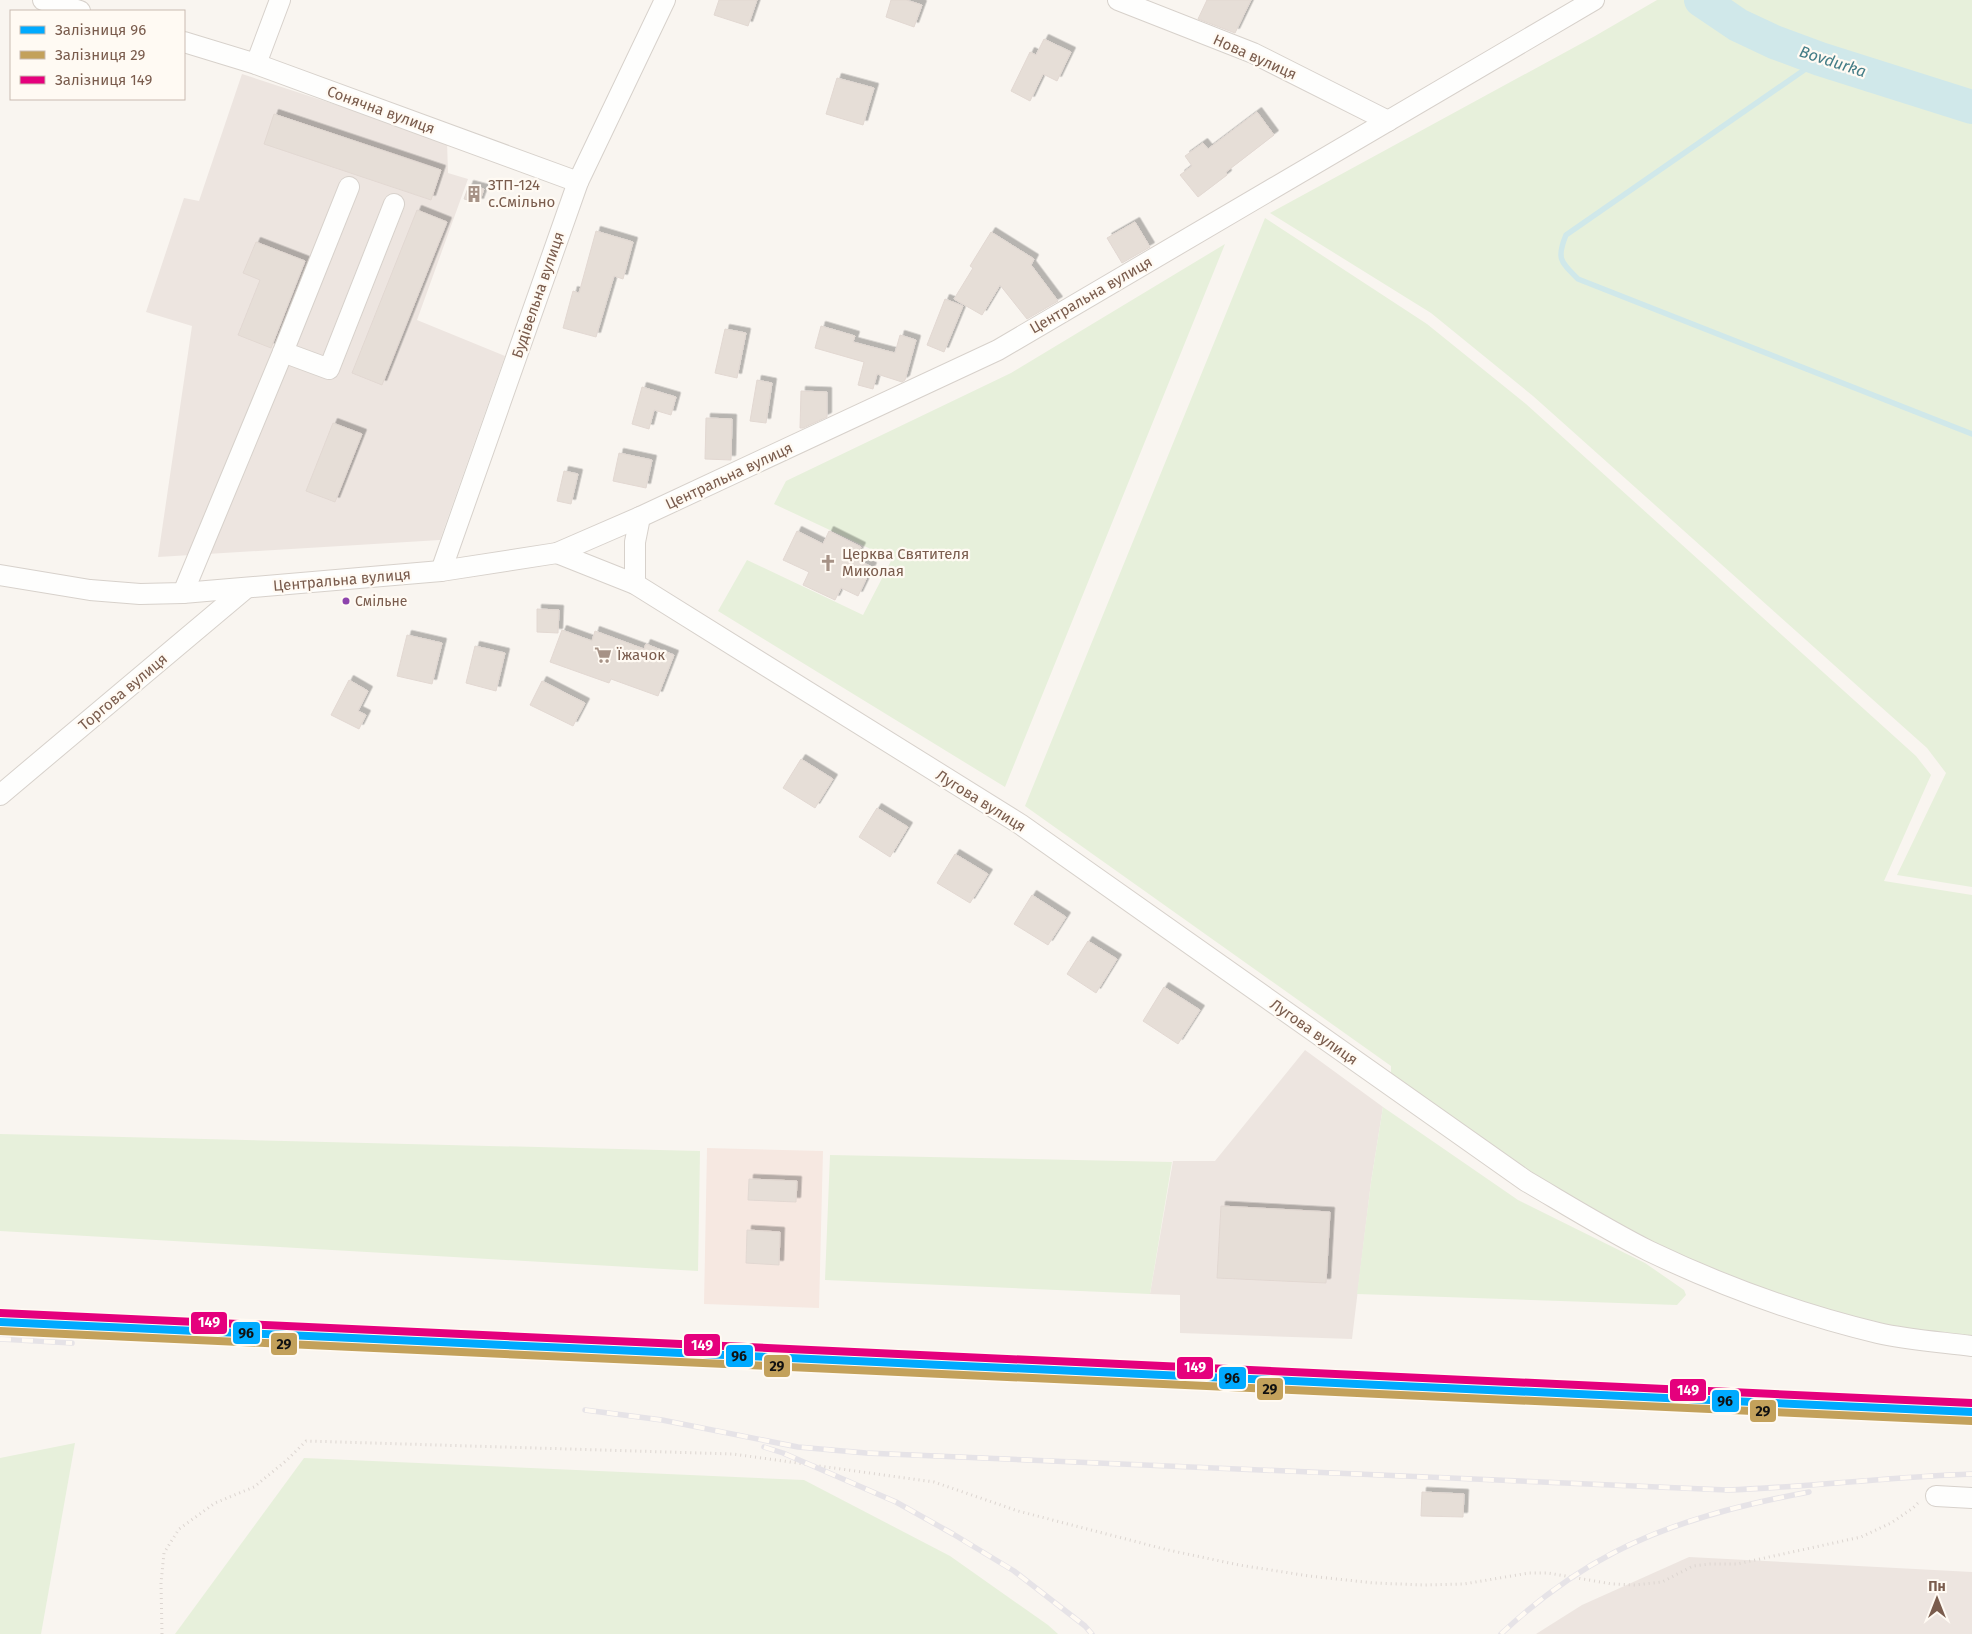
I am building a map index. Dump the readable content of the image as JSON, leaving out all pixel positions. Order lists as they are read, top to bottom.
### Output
{
  "streets": {
    "street": [
      "Нова вулиця",
      "Сонячна вулиця",
      "Будівельна вулиця",
      "Центральна вулиця",
      "Торгова вулиця",
      "Лугова вулиця"
    ]
  },
  "crossings": [
    ["Нова вулиця", "Центральна вулиця"],
    ["Сонячна вулиця", "Будівельна вулиця"],
    ["Будівельна вулиця", "Центральна вулиця"],
    ["Центральна вулиця", "Торгова вулиця"],
    ["Центральна вулиця", "Лугова вулиця"]
  ],
  "water": ["Bovdurka"],
  "places": {
    "building": ["ЗТП-124 с.Смільно"],
    "church": ["Церква Святителя Миколая"],
    "other": ["Смільне"],
    "supermarket": ["Їжачок"]
  },
  "lines": ["rail line 149", "rail line 96", "rail line 29"],
  "legend": ["Залізниця 96", "Залізниця 29", "Залізниця 149"],
  "north": "top"
}
